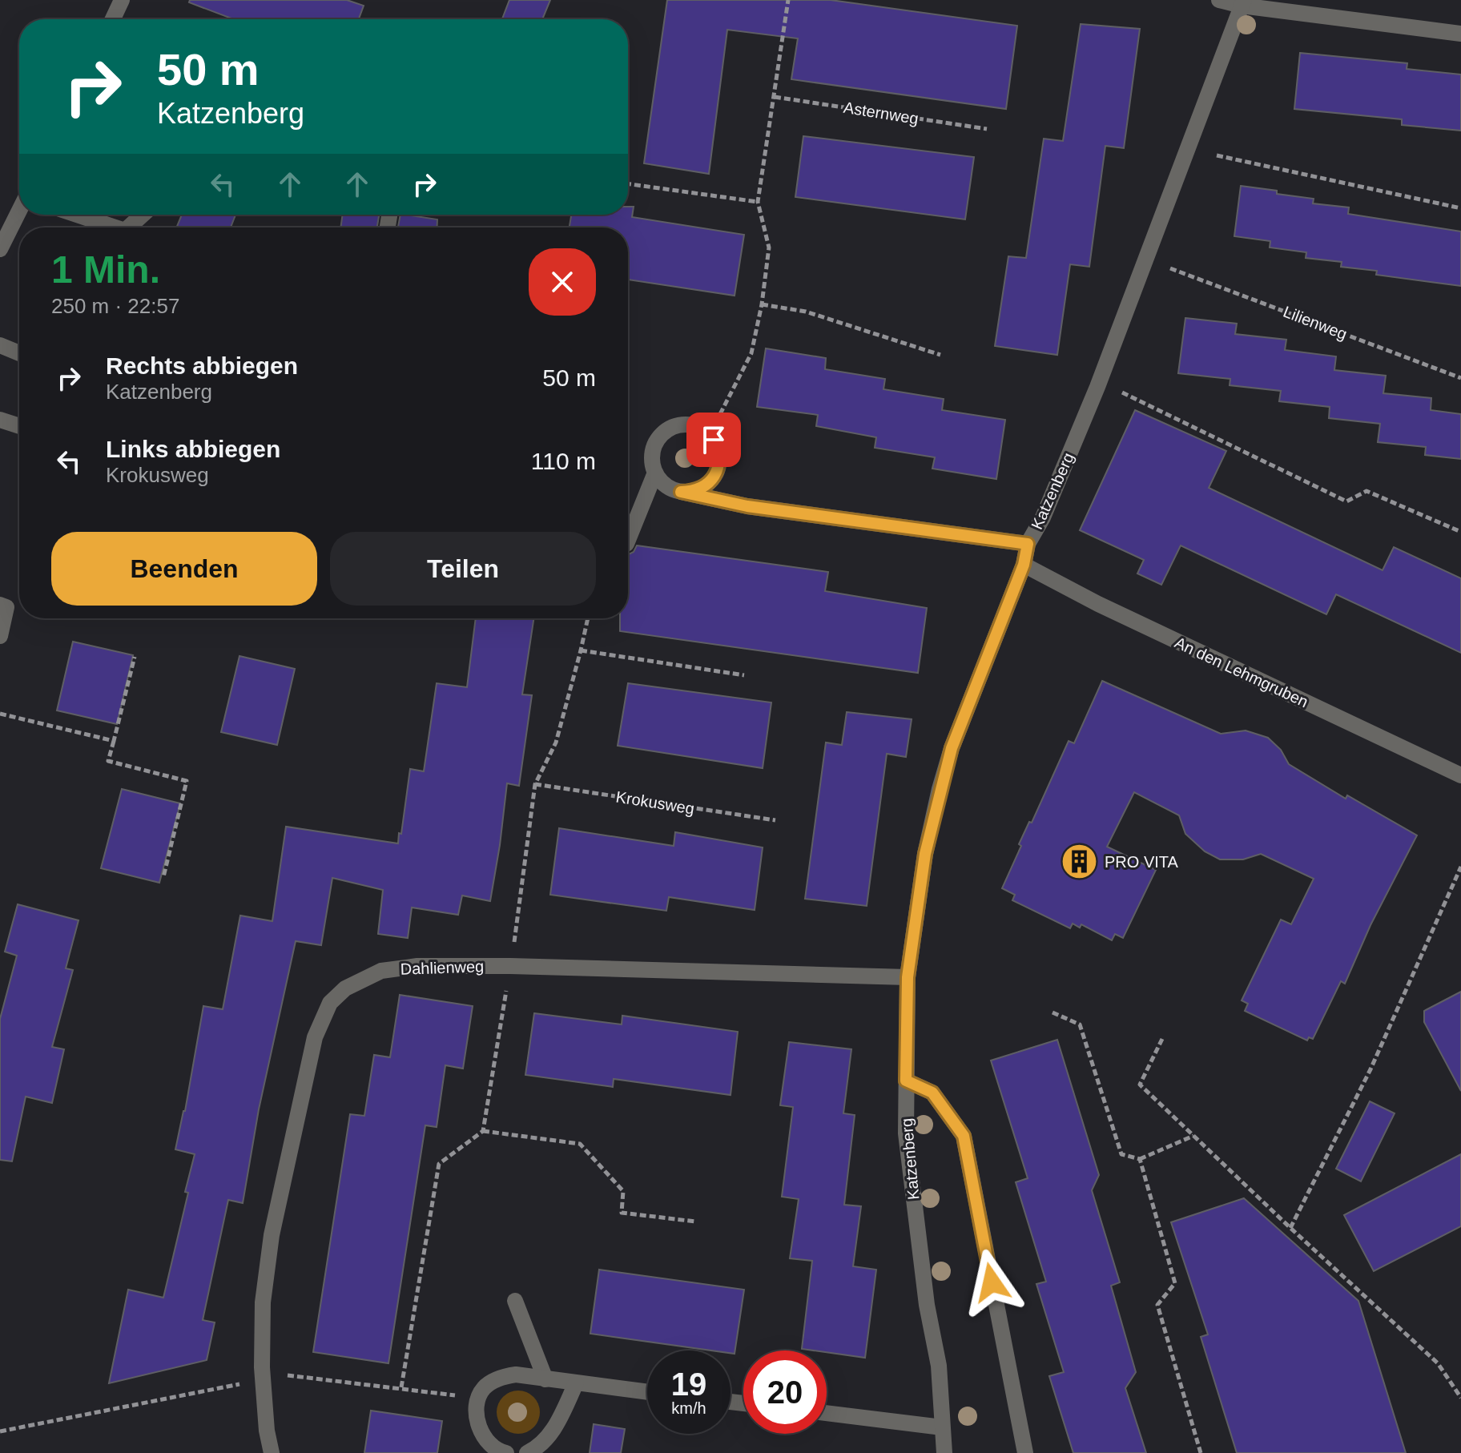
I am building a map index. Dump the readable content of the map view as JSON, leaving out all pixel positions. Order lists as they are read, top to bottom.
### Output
{
  "streets": {
    "street": ["Katzenberg", "An den Lehmgruben", "Dahlienweg"],
    "path": ["Asternweg", "Lilienweg", "Krokusweg"]
  },
  "crossings": [
    ["Katzenberg", "An den Lehmgruben"],
    ["Katzenberg", "Dahlienweg"]
  ],
  "places": {
    "building": ["PRO VITA"]
  },
  "page": {
    "turn": ["50 m", "Katzenberg"],
    "heading": ["1 Min.", "250 m · 22:57"],
    "list": [
      {
        "name": "Rechts abbiegen",
        "note": "Katzenberg",
        "value": "50 m"
      },
      {
        "name": "Links abbiegen",
        "note": "Krokusweg",
        "value": "110 m"
      }
    ],
    "buttons": ["Beenden", "Teilen"],
    "speed": "19 km/h",
    "limit": "20"
  }
}
